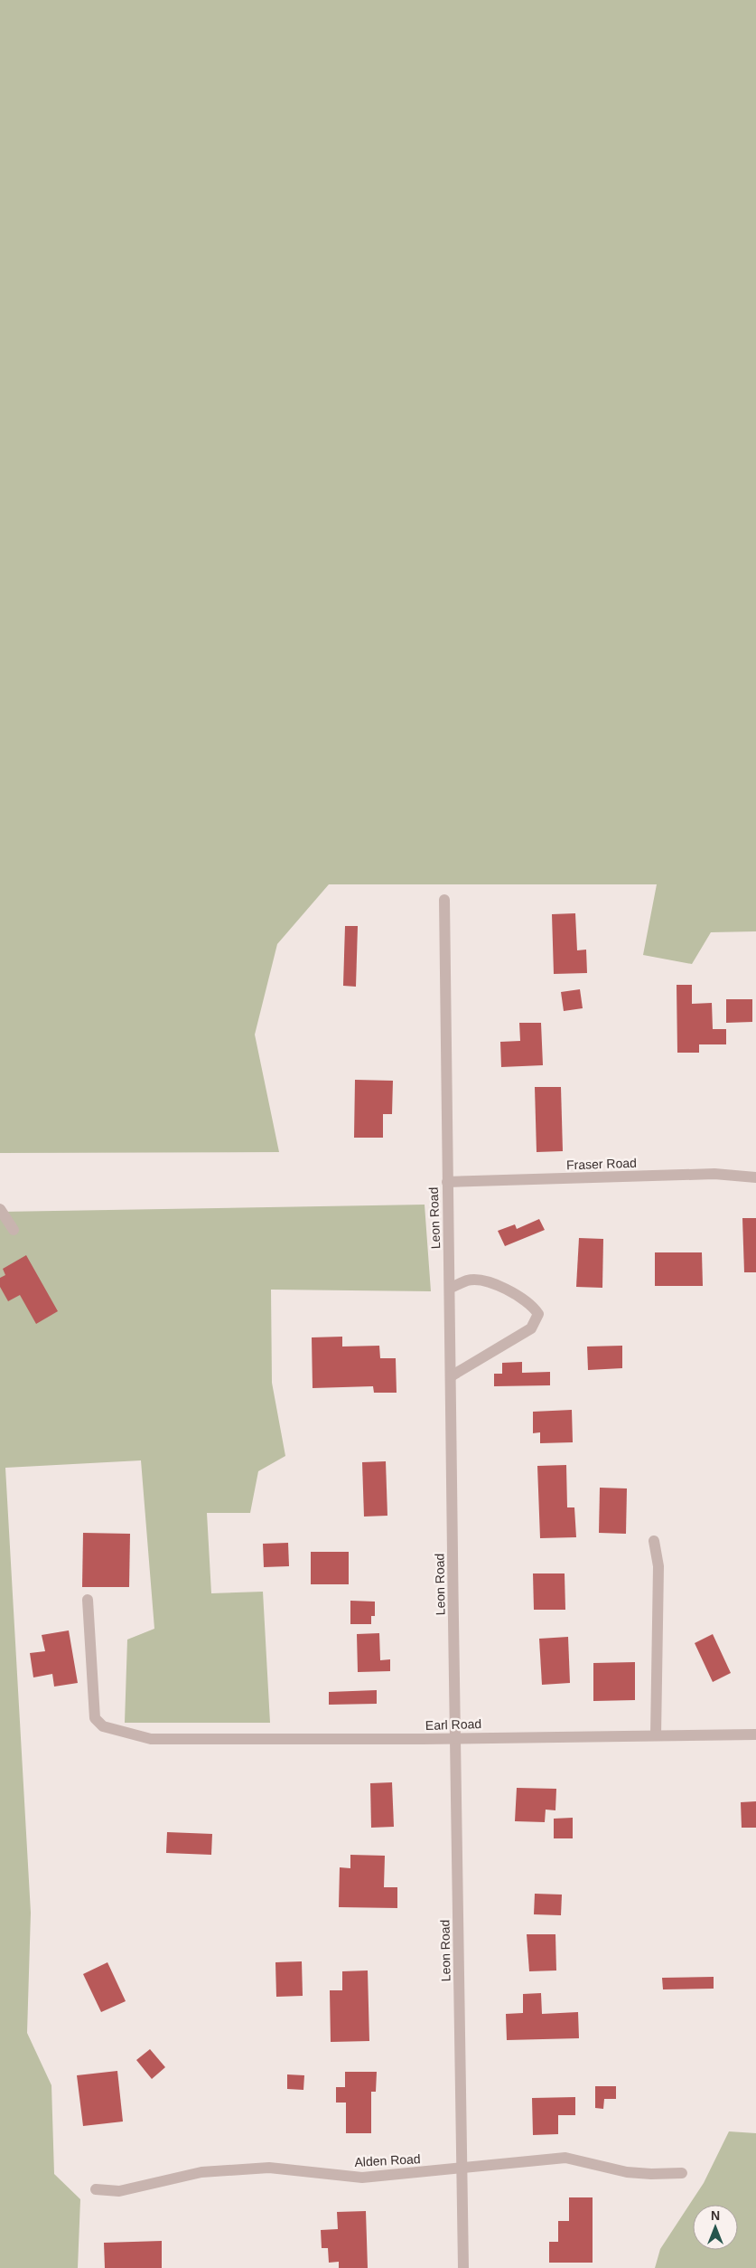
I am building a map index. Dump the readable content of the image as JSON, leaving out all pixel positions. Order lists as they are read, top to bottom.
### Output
{
  "streets": {
    "street": [
      "Fraser Road",
      "Leon Road",
      "Earl Road",
      "Alden Road"
    ]
  },
  "crossings": [
    ["Fraser Road", "Leon Road"],
    ["Leon Road", "Earl Road"],
    ["Leon Road", "Alden Road"]
  ],
  "north": "top"
}
